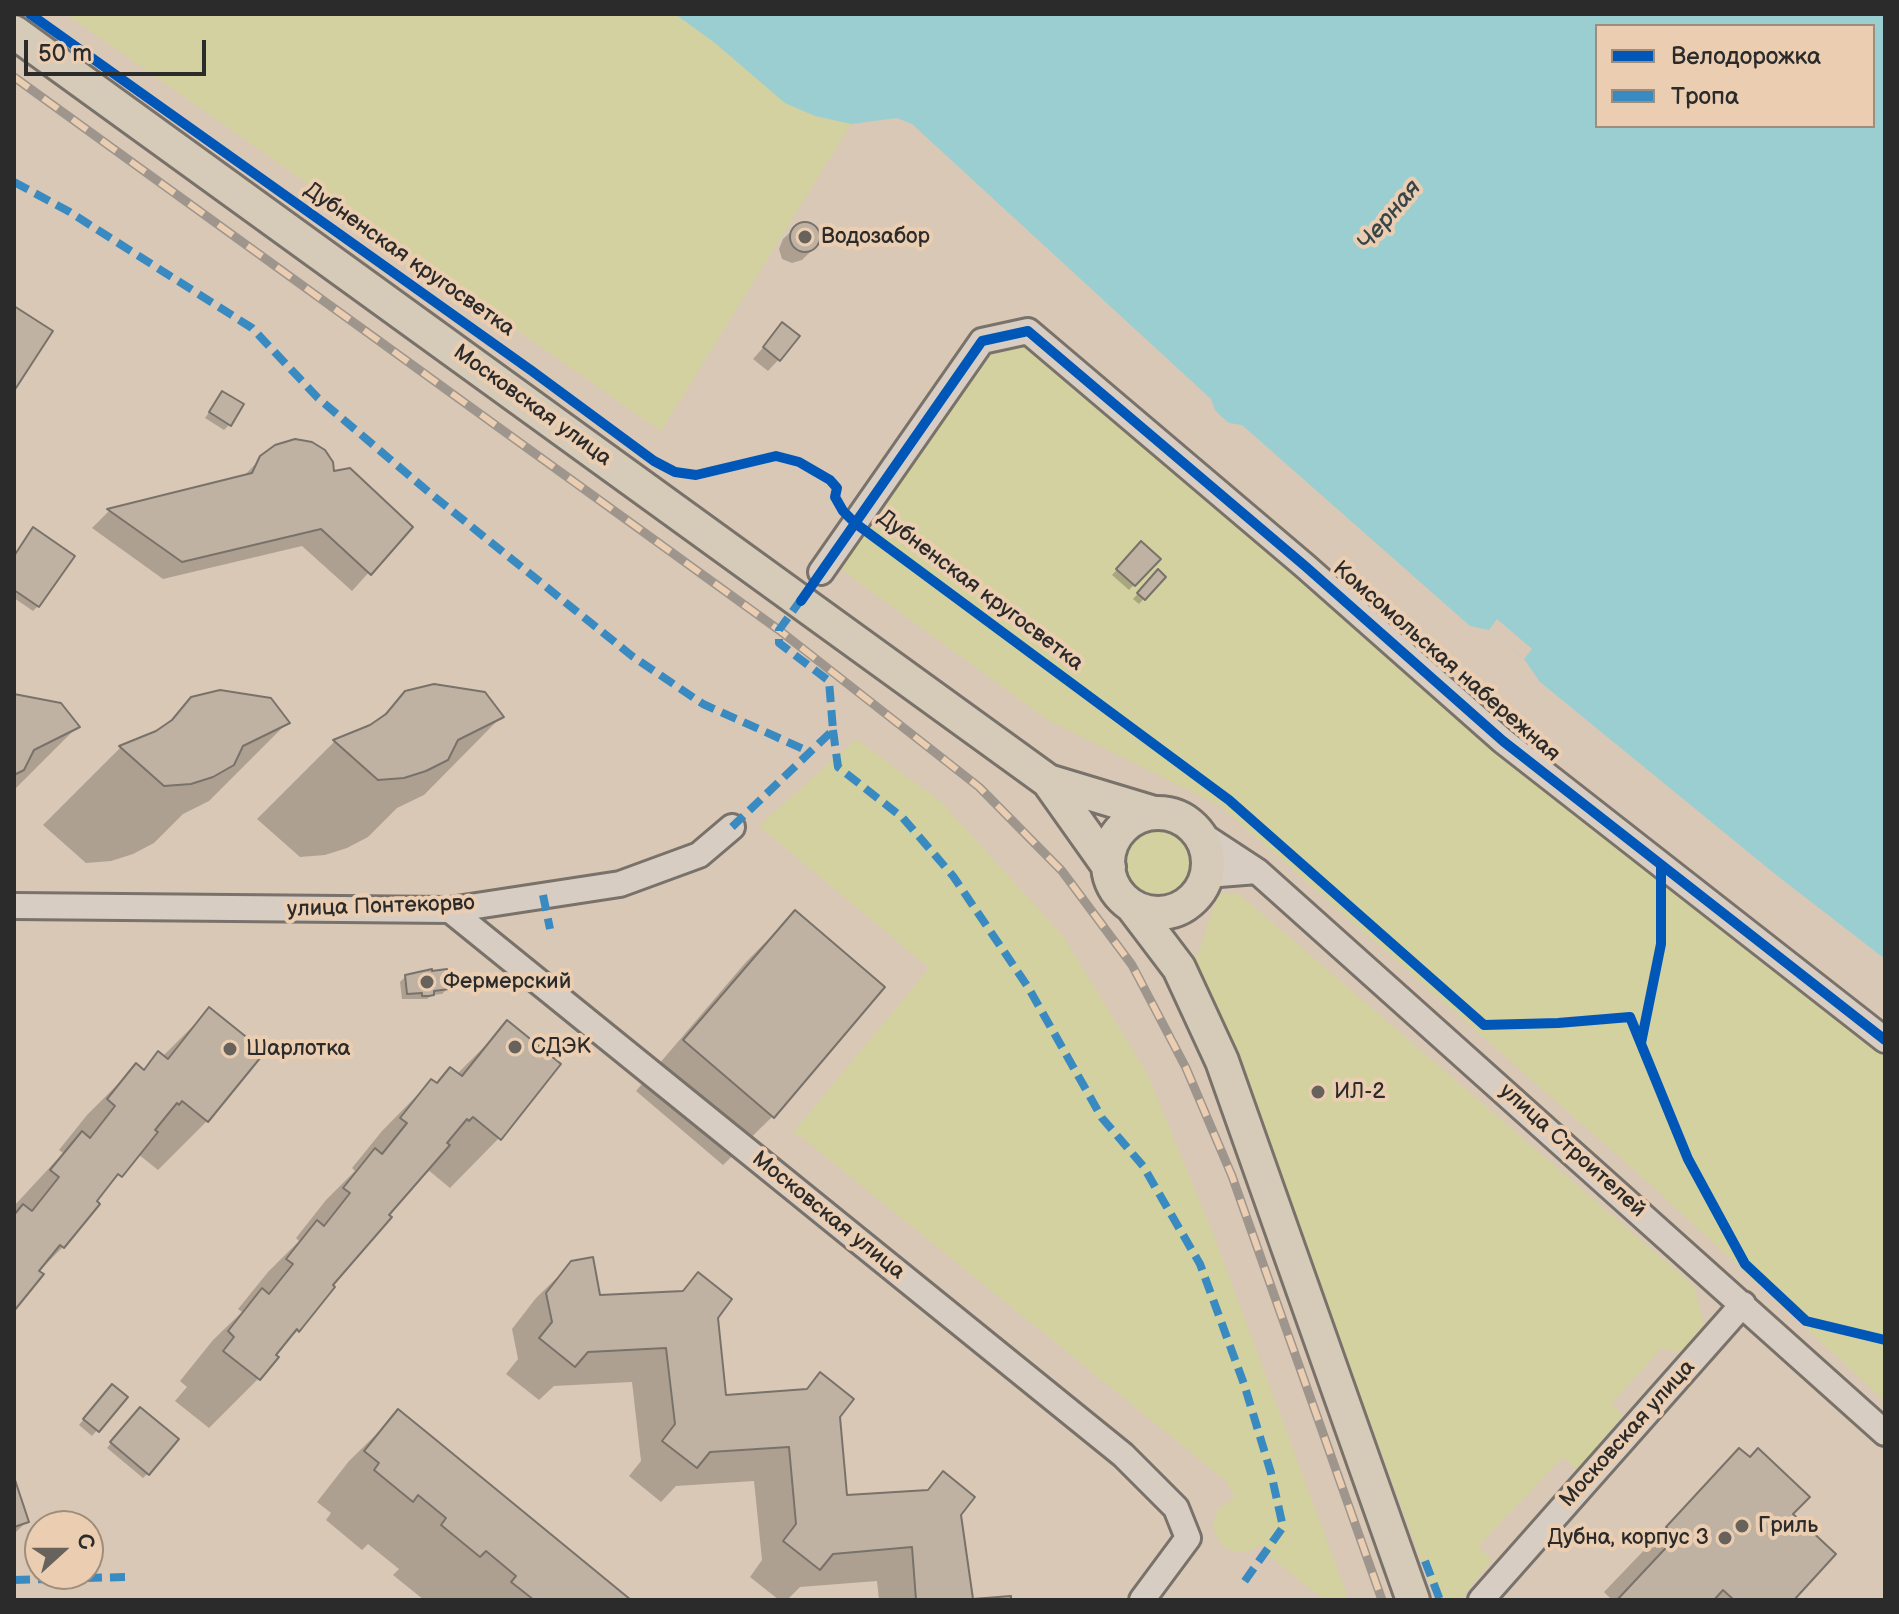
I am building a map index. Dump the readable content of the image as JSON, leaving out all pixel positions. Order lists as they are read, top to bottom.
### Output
{
  "streets": {
    "main road": ["Московская улица"],
    "street": ["Комсомольская набережная", "улица Понтекорво", "улица Строителей"],
    "cycle path": ["Дубненская кругосветка"]
  },
  "crossings": [
    ["Московская улица", "улица Понтекорво"],
    ["Московская улица", "улица Строителей"]
  ],
  "water": ["Черная"],
  "places": [
    "Водозабор",
    "Фермерский",
    "СДЭК",
    "Шарлотка",
    "ИЛ-2",
    "Гриль",
    "Дубна, корпус 3"
  ],
  "legend": ["Велодорожка", "Тропа"],
  "scale_bar": "50 m",
  "north": "right"
}
